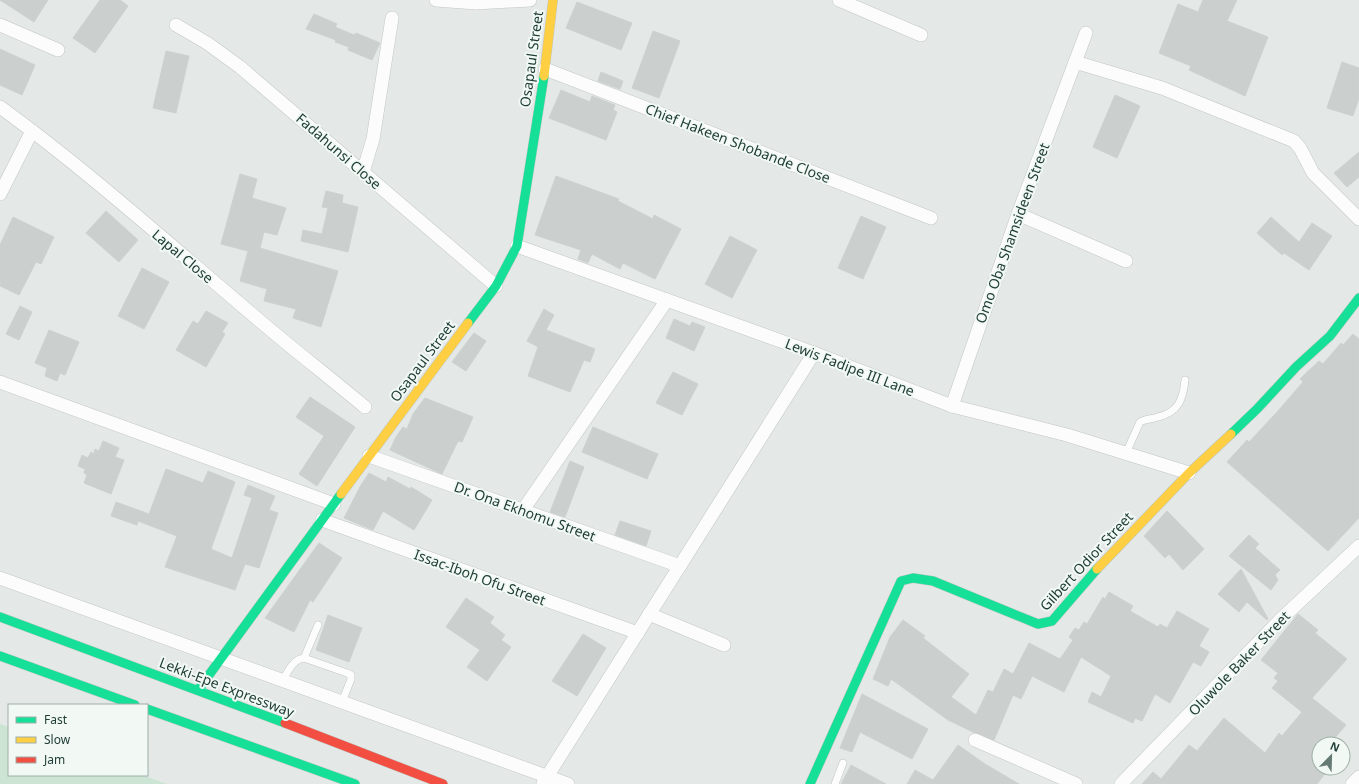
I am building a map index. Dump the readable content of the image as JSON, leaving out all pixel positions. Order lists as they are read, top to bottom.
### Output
{
  "streets": {
    "main road": ["Osapaul Street", "Gilbert Odior Street", "Lekki-Epe Expressway"],
    "street": [
      "Chief Hakeen Shobande Close",
      "Fadahunsi Close",
      "Omo Oba Shamsideen Street",
      "Lapal Close",
      "Lewis Fadipe III Lane",
      "Dr. Ona Ekhomu Street",
      "Issac-Iboh Ofu Street",
      "Oluwole Baker Street"
    ]
  },
  "crossings": [
    ["Osapaul Street", "Chief Hakeen Shobande Close"],
    ["Osapaul Street", "Fadahunsi Close"],
    ["Osapaul Street", "Lewis Fadipe III Lane"],
    ["Osapaul Street", "Dr. Ona Ekhomu Street"],
    ["Osapaul Street", "Issac-Iboh Ofu Street"],
    ["Osapaul Street", "Lekki-Epe Expressway"],
    ["Omo Oba Shamsideen Street", "Lewis Fadipe III Lane"],
    ["Lewis Fadipe III Lane", "Gilbert Odior Street"]
  ],
  "legend": ["Fast", "Slow", "Jam"],
  "north": "top right"
}
